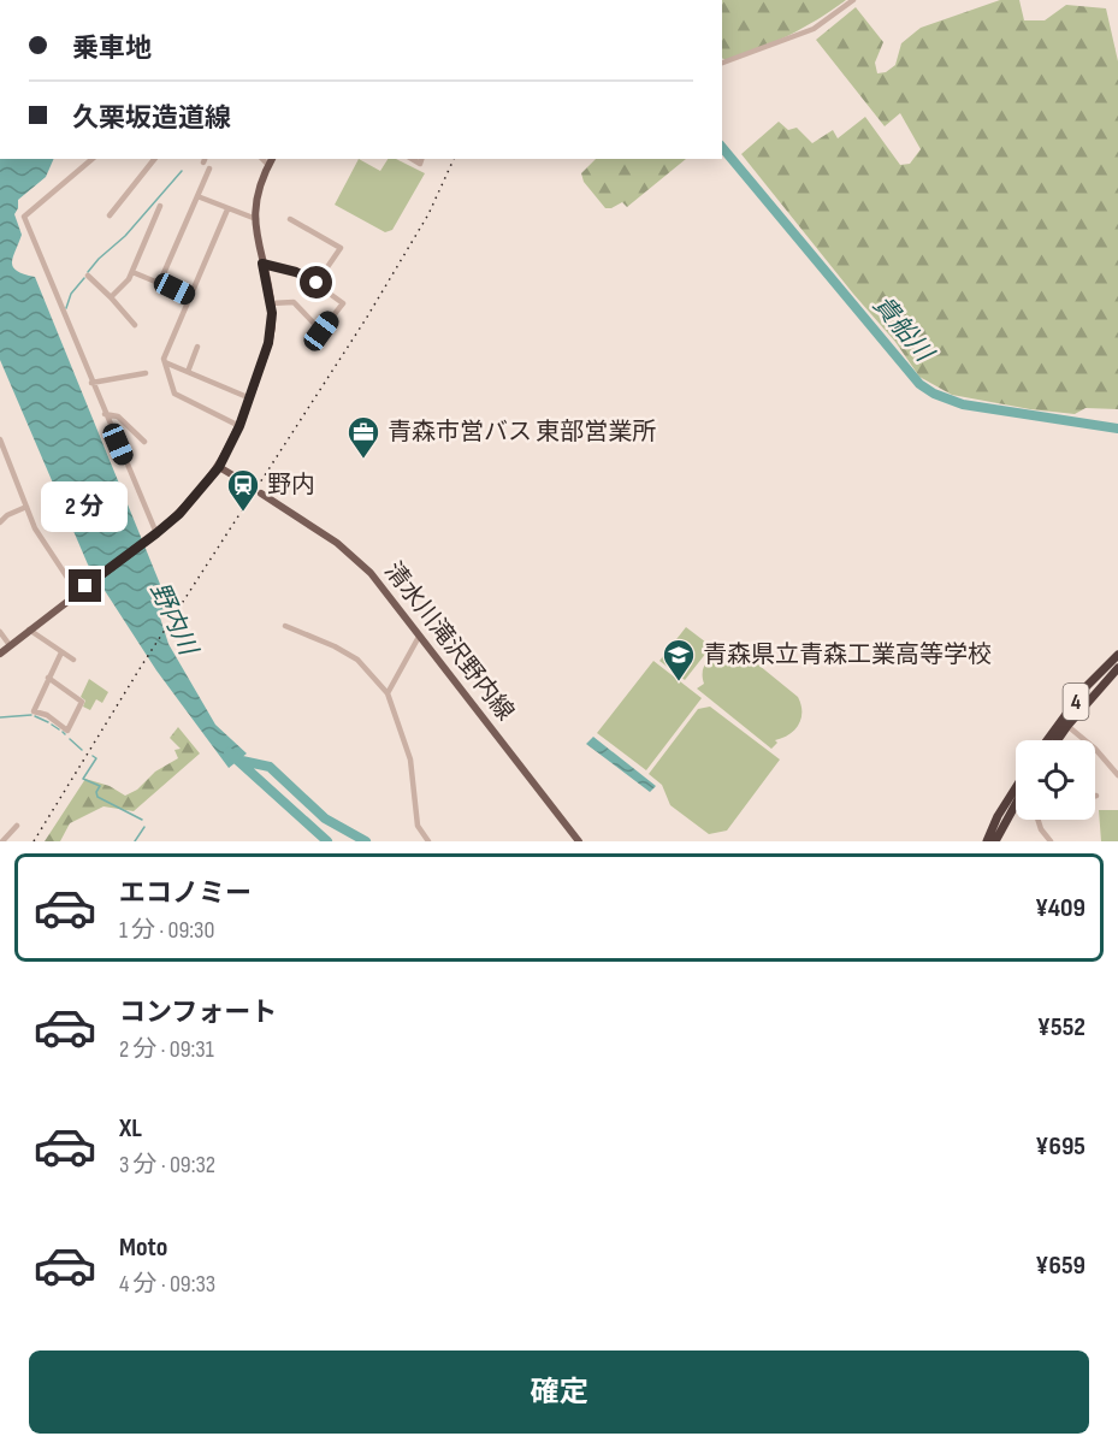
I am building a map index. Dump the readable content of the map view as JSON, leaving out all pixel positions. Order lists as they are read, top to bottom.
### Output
{
  "streets": {
    "highway": ["4"],
    "main road": ["清水川滝沢野内線"]
  },
  "water": ["貴船川", "野内川"],
  "places": {
    "office": ["青森市営バス 東部営業所"],
    "station": ["野内"],
    "school or university": ["青森県立青森工業高等学校"]
  },
  "page": {
    "banner": ["乗車地", "久栗坂造道線"],
    "bubble": "2 分",
    "list": [
      {
        "name": "エコノミー",
        "note": "1 分 · 09:30",
        "value": "¥409"
      },
      {
        "name": "コンフォート",
        "note": "2 分 · 09:31",
        "value": "¥552"
      },
      {
        "name": "XL",
        "note": "3 分 · 09:32",
        "value": "¥695"
      },
      {
        "name": "Moto",
        "note": "4 分 · 09:33",
        "value": "¥659"
      }
    ],
    "buttons": "確定"
  }
}
